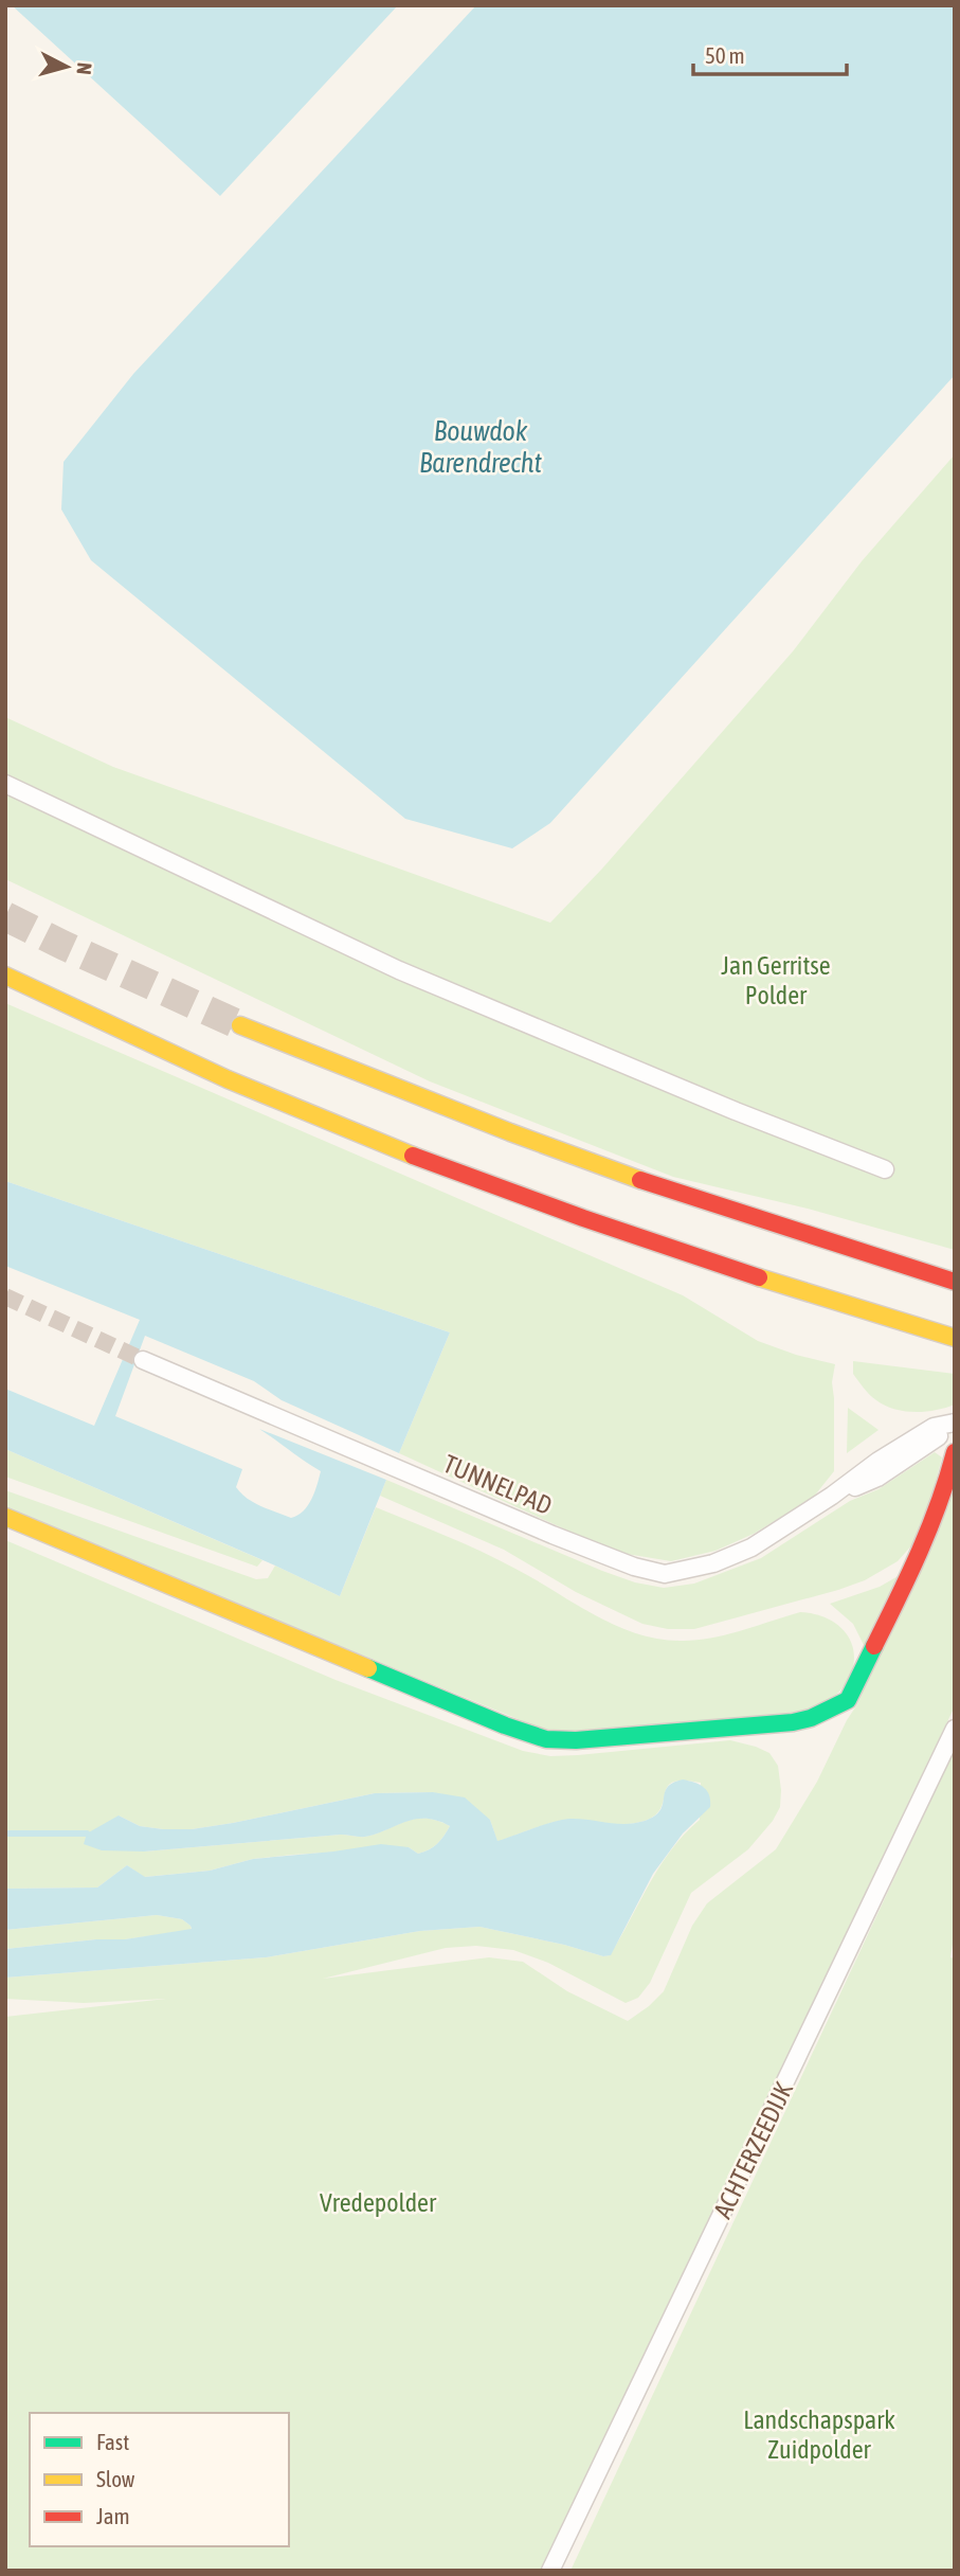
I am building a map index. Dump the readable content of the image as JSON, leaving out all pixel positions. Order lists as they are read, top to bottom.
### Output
{
  "streets": {
    "street": ["TUNNELPAD", "ACHTERZEEDIJK"]
  },
  "water": ["Bouwdok Barendrecht"],
  "parks": ["Jan Gerritse Polder", "Vredepolder", "Landschapspark Zuidpolder"],
  "legend": ["Fast", "Slow", "Jam"],
  "scale_bar": "50 m",
  "north": "right"
}
